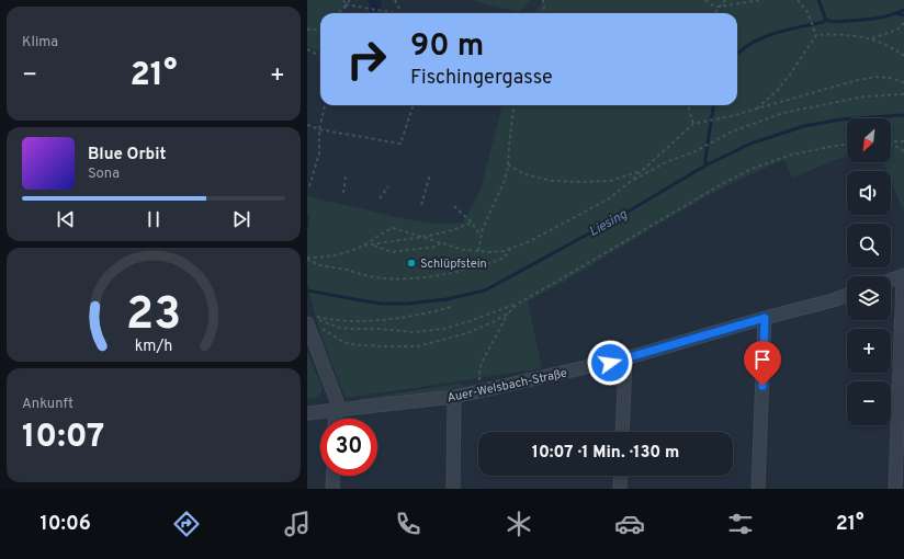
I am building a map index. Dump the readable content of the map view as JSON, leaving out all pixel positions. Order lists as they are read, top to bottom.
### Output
{
  "streets": {
    "street": ["Auer-Welsbach-Straße"]
  },
  "water": ["Liesing"],
  "places": ["Schlüpfstein"],
  "north": "bottom left",
  "page": {
    "tile": [
      "Klima",
      ["Ankunft", "10:07"]
    ],
    "turn": ["90 m", "Fischingergasse"],
    "heat": ["−", "21°", "+"],
    "map_buttons": ["+", "−"],
    "song": ["Blue Orbit", "Sona"],
    "limit": "30",
    "trip": "10:07 · 1 Min. · 130 m",
    "tabs": ["10:06", "21°"],
    "gauge": ["23", "km/h"]
  }
}
